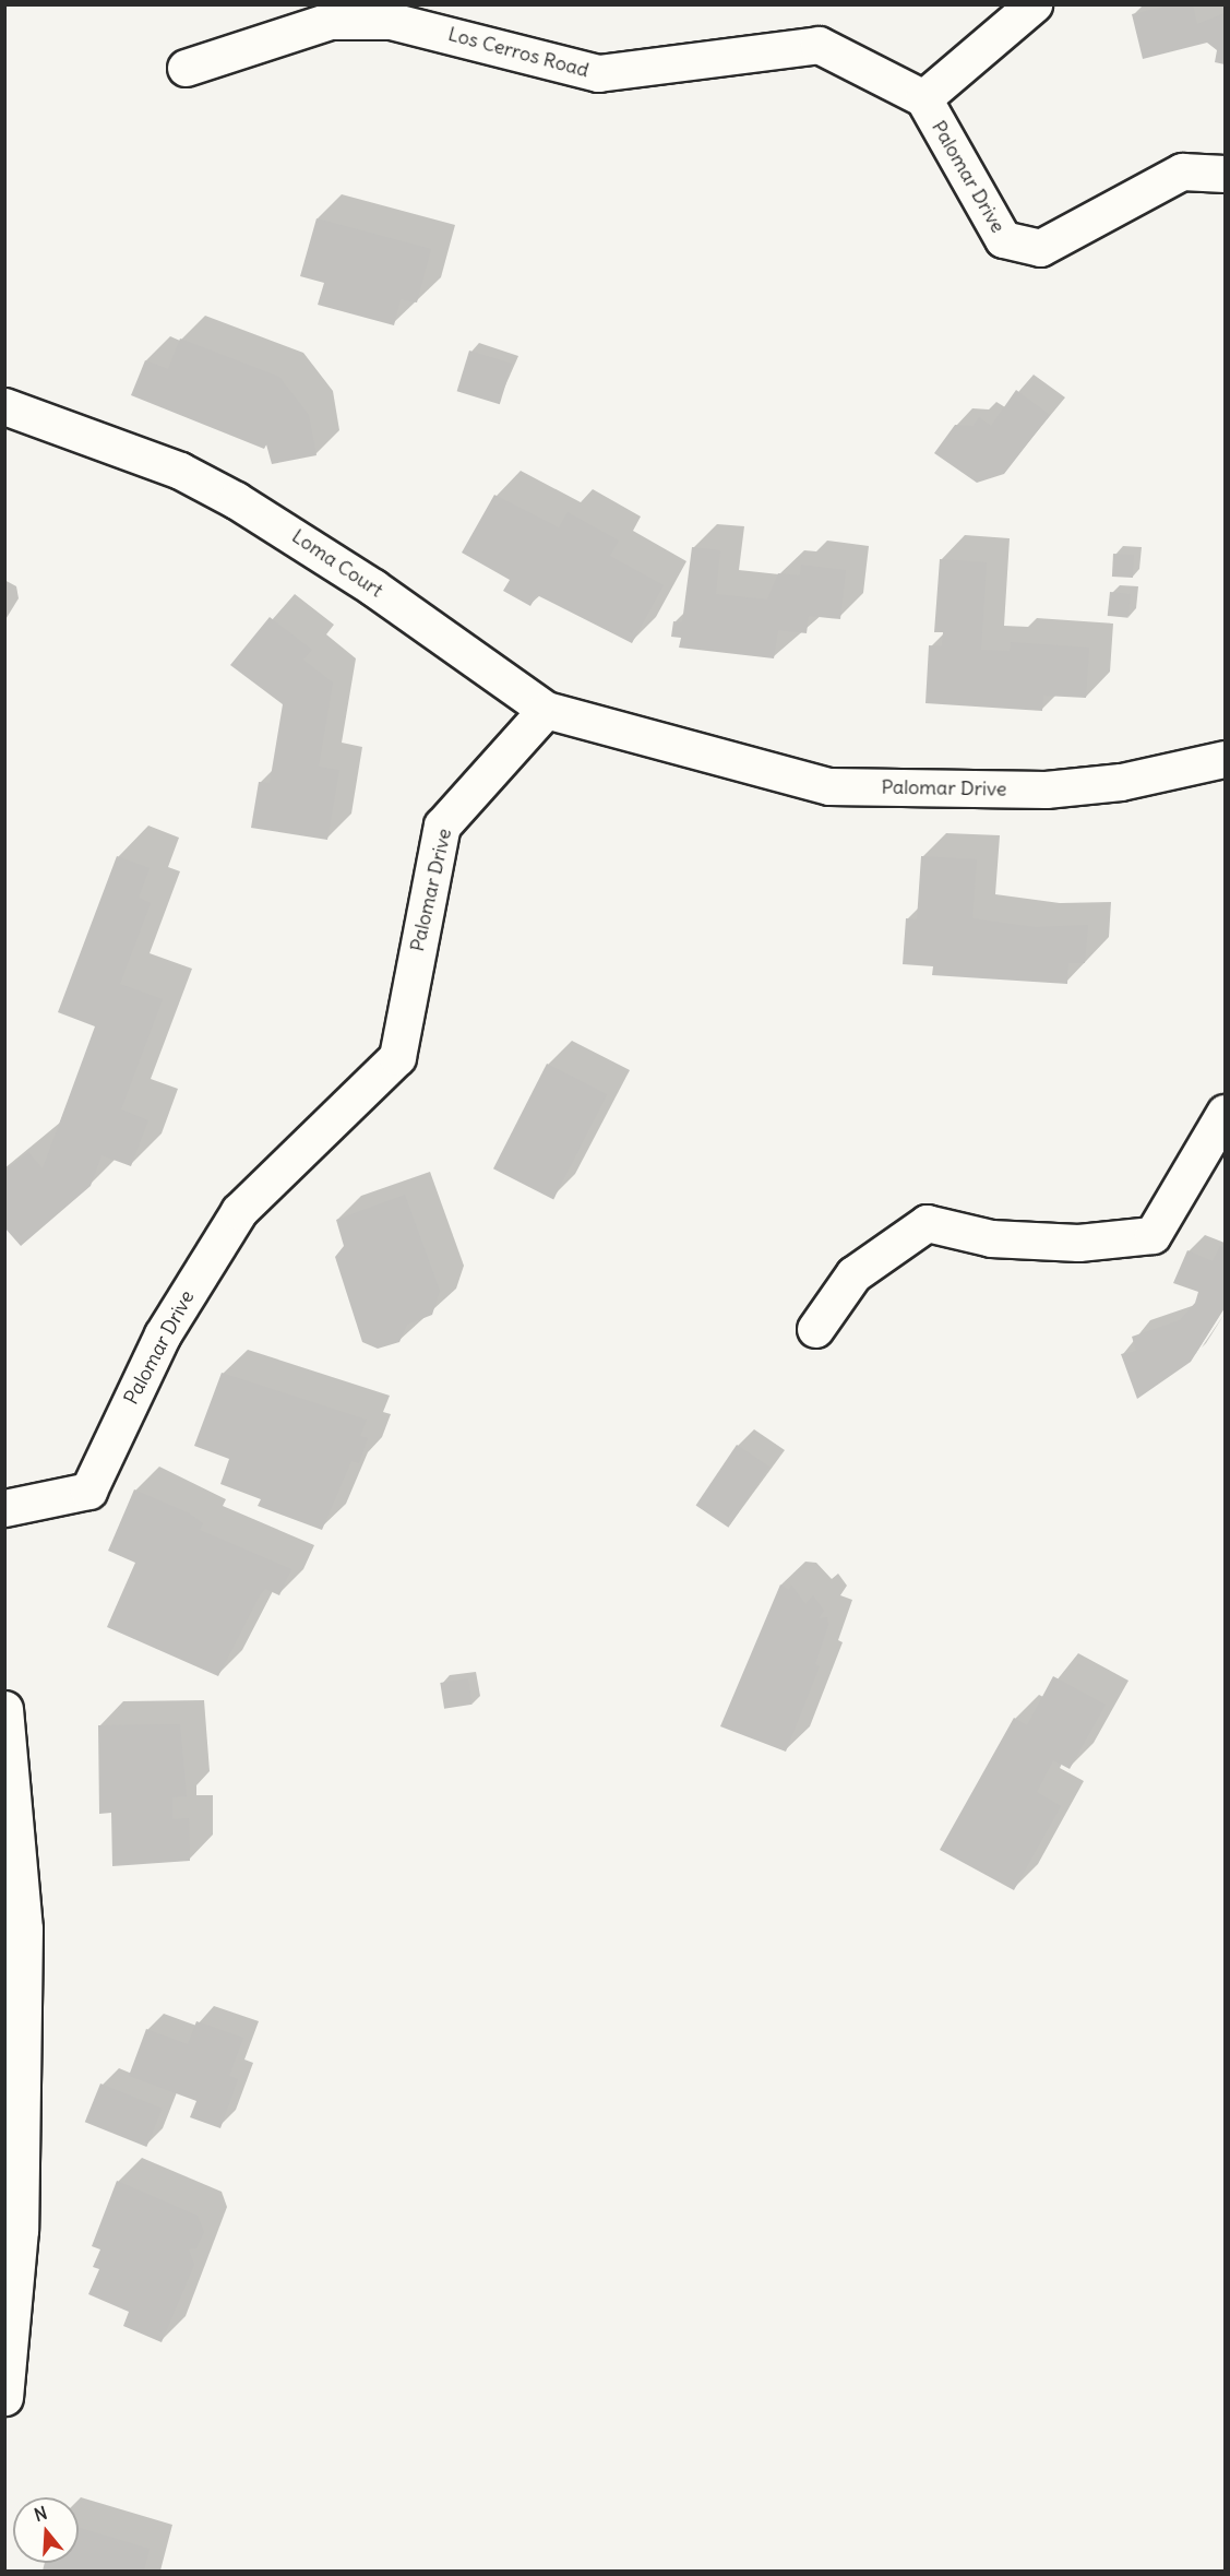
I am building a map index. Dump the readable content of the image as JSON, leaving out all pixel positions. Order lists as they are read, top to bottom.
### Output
{
  "streets": {
    "street": ["Los Cerros Road", "Palomar Drive", "Loma Court"]
  },
  "crossings": [
    ["Los Cerros Road", "Palomar Drive"],
    ["Palomar Drive", "Loma Court"]
  ],
  "north": "top"
}
